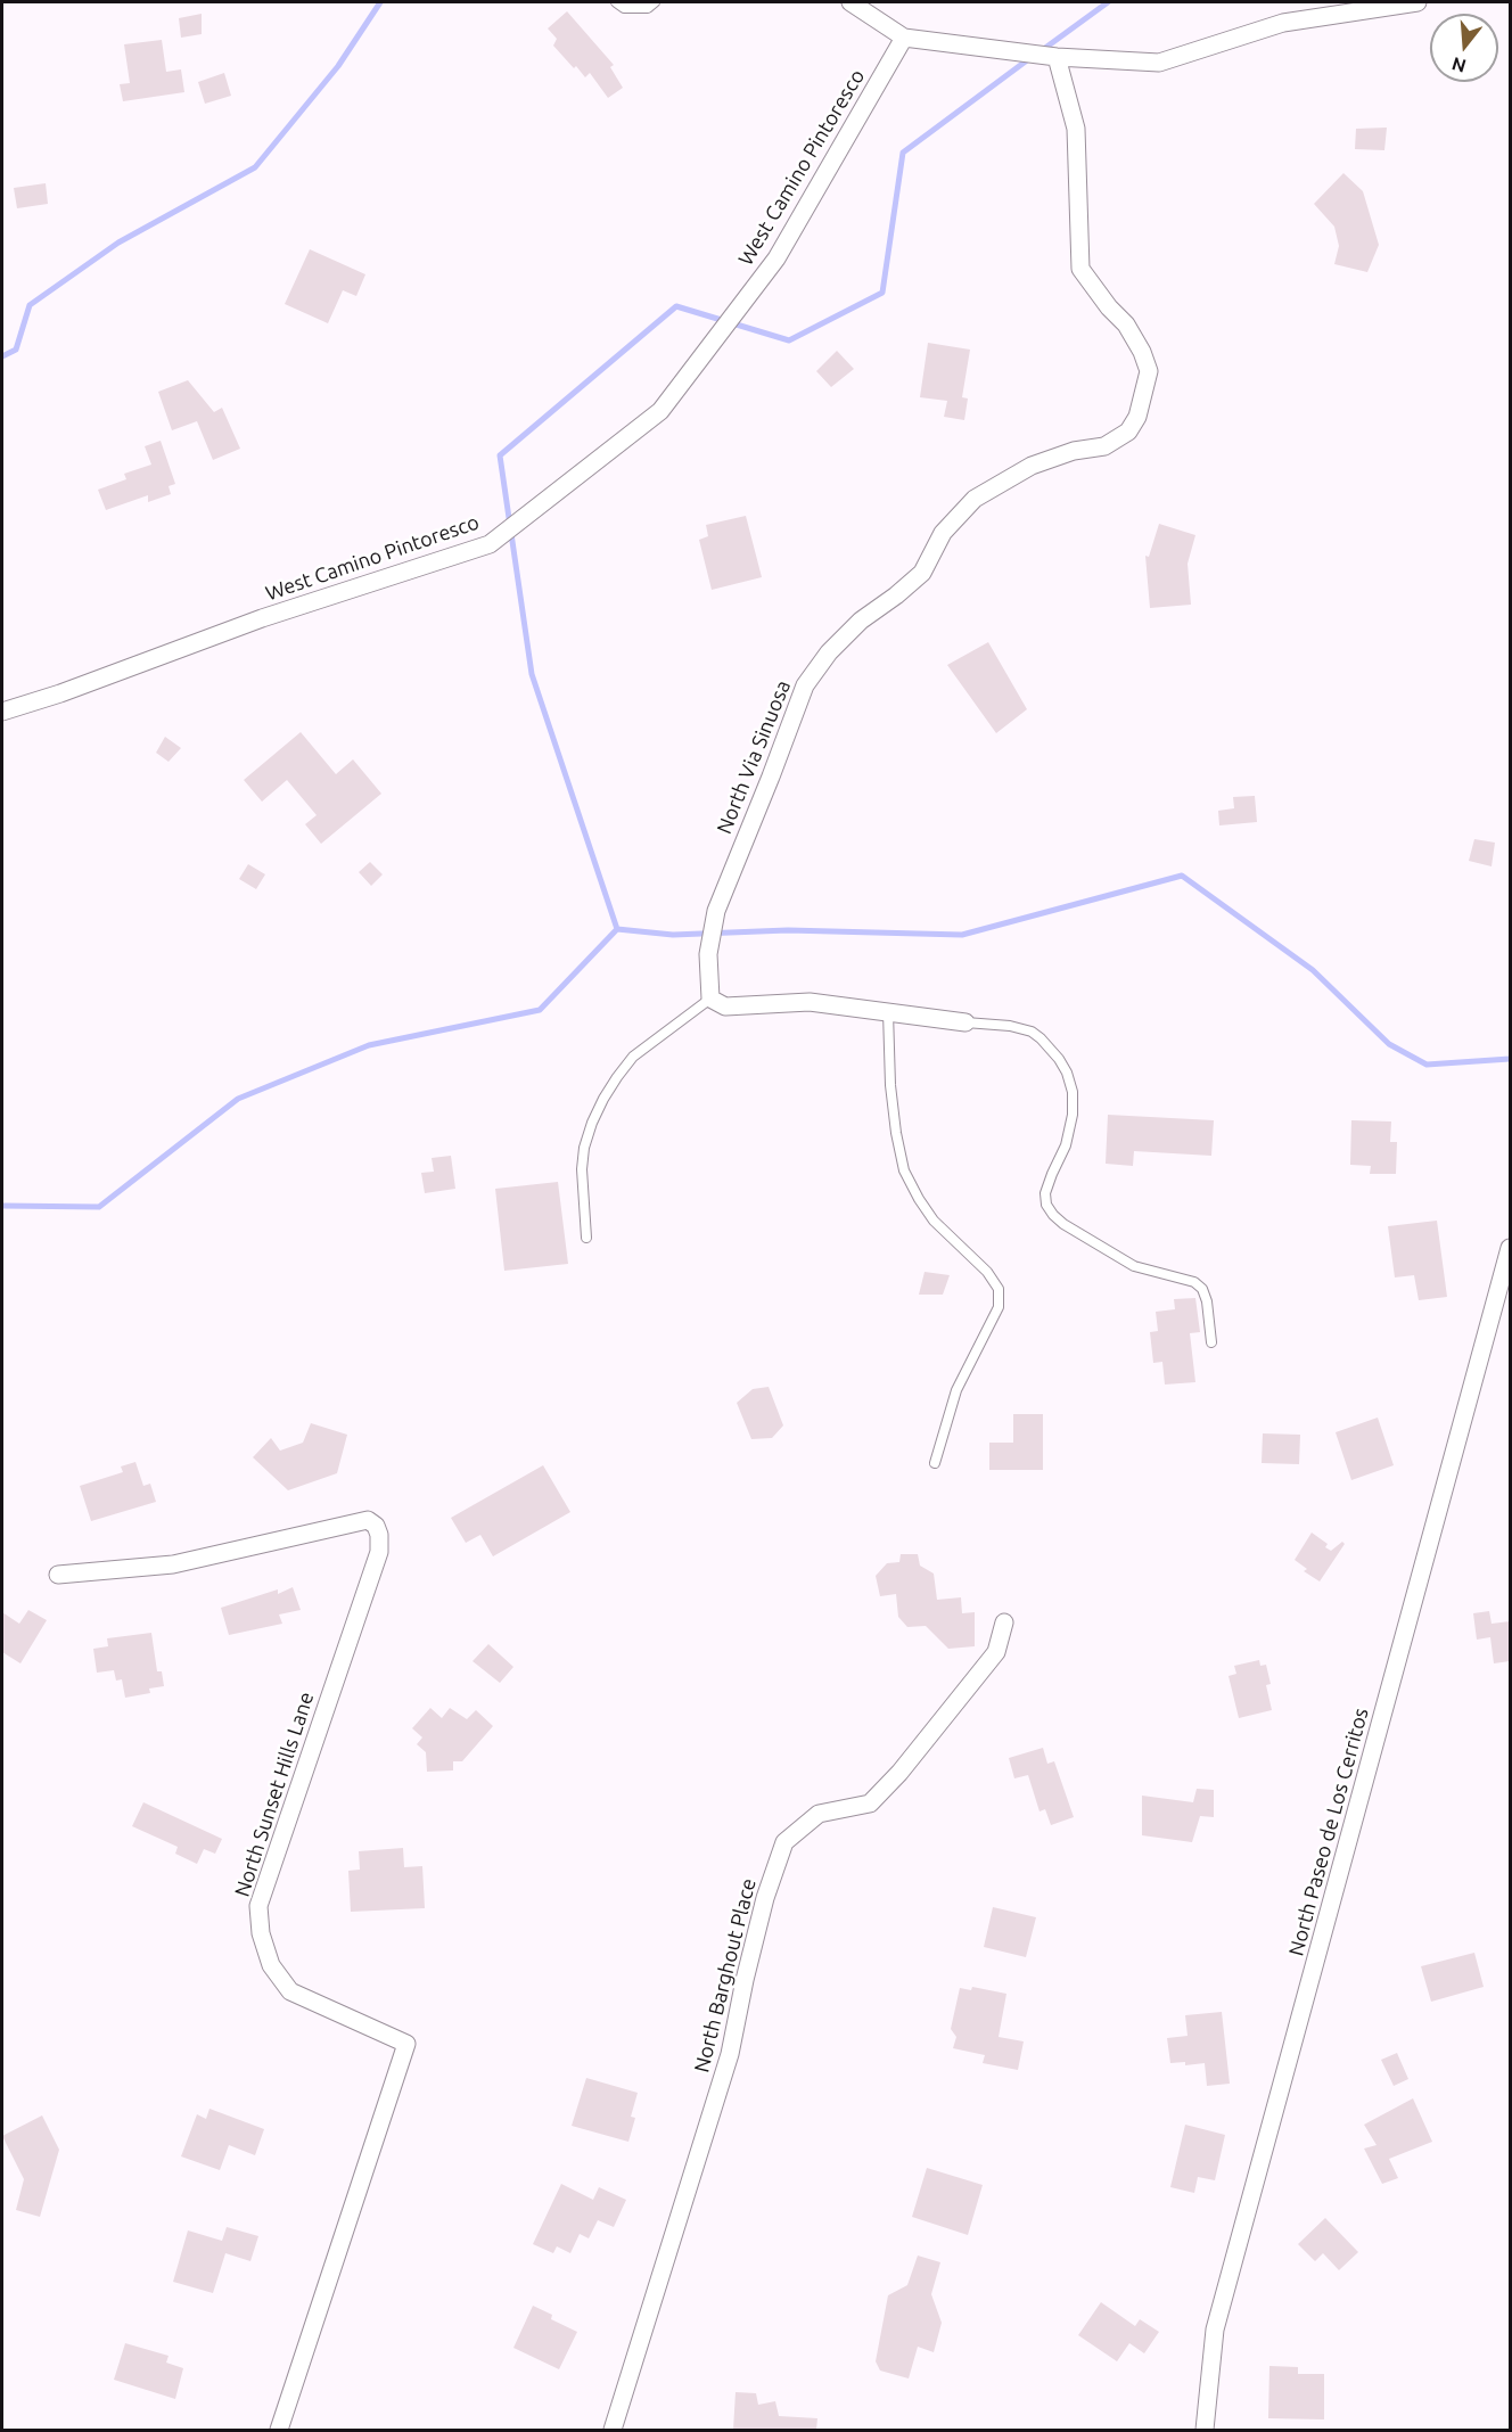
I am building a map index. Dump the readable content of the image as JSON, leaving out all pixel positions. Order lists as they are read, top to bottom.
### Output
{
  "streets": {
    "street": [
      "West Camino Pintoresco",
      "North Via Sinuosa",
      "North Sunset Hills Lane",
      "North Paseo de Los Cerritos",
      "North Barghout Place"
    ]
  },
  "north": "bottom"
}
